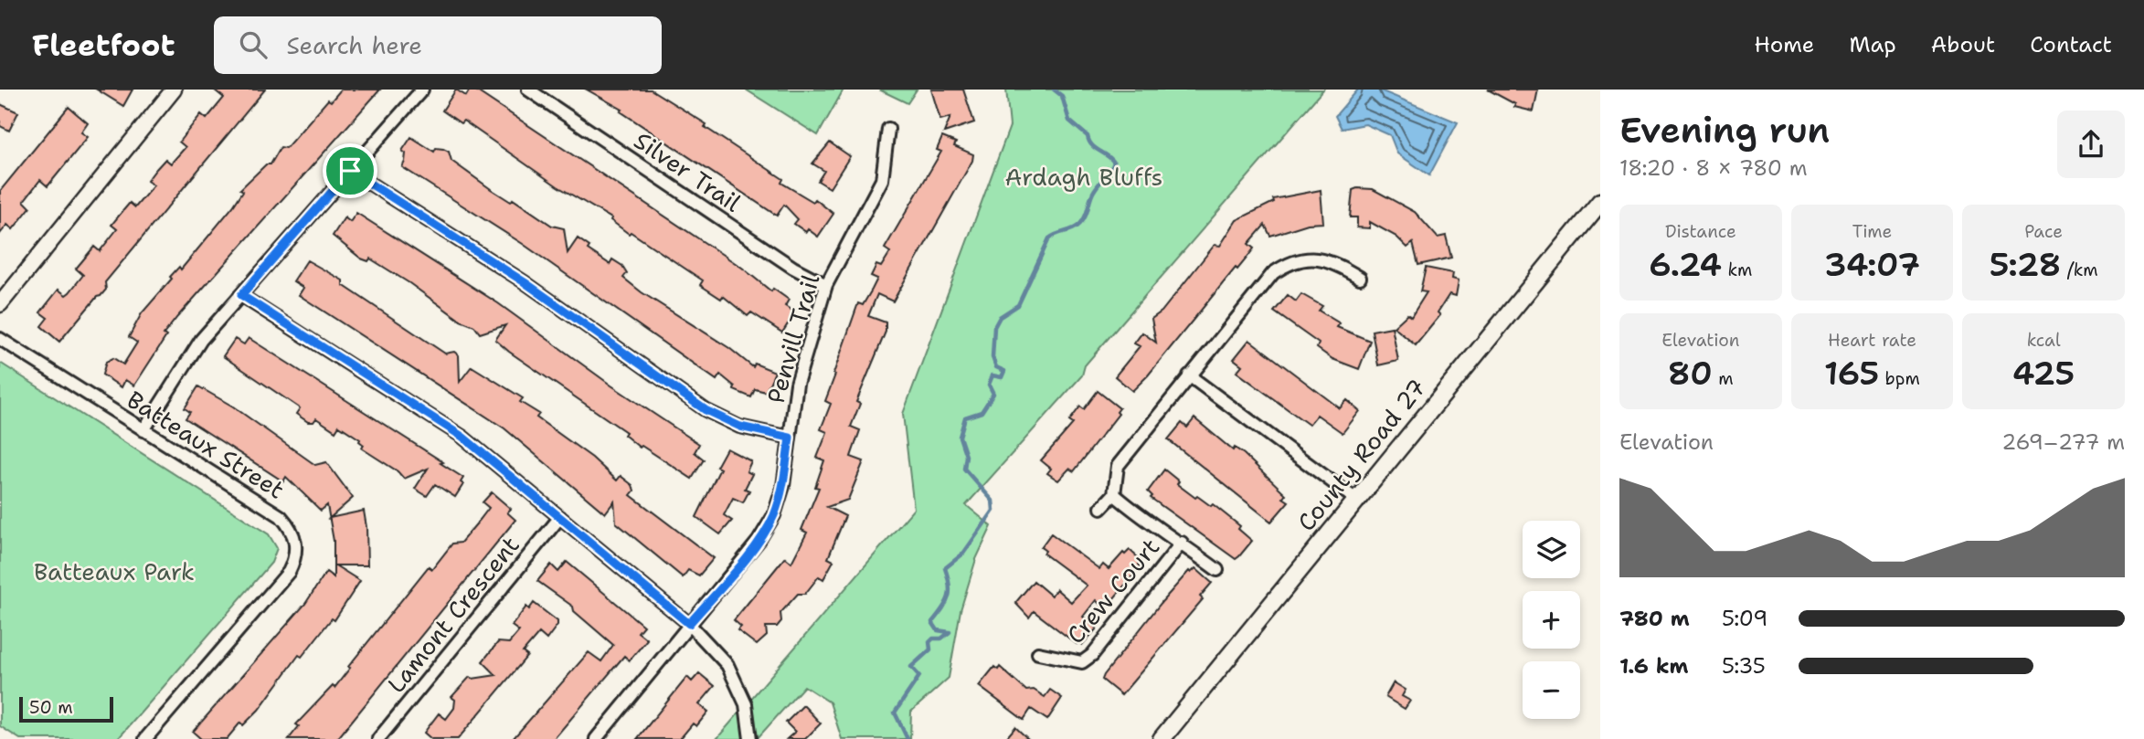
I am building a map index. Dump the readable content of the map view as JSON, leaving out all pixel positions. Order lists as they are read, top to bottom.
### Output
{
  "streets": {
    "main road": ["County Road 27"],
    "street": [
      "Silver Trail",
      "Penvill Trail",
      "Batteaux Street",
      "Crew Court",
      "Lamont Crescent"
    ]
  },
  "crossings": [
    ["Silver Trail", "Penvill Trail"]
  ],
  "parks": ["Ardagh Bluffs", "Batteaux Park"],
  "scale_bar": "50 m",
  "page": {
    "header": "Fleetfoot",
    "search": "Search here",
    "nav": [
      "Home",
      "Map",
      "About",
      "Contact"
    ],
    "heading": ["Evening run", "18:20 · 8 × 780 m"],
    "stats": [
      ["Distance", "6.24 km"],
      ["Time", "34:07"],
      ["Pace", "5:28 /km"],
      ["Elevation", "80 m"],
      ["Heart rate", "165 bpm"],
      ["kcal", "425"]
    ],
    "chart": ["Elevation", "269–277 m"],
    "map_buttons": ["+", "−"],
    "list": [
      {
        "name": "780 m",
        "note": "5:09"
      },
      {
        "name": "1.6 km",
        "note": "5:35"
      }
    ],
    "scale": "50 m"
  }
}
